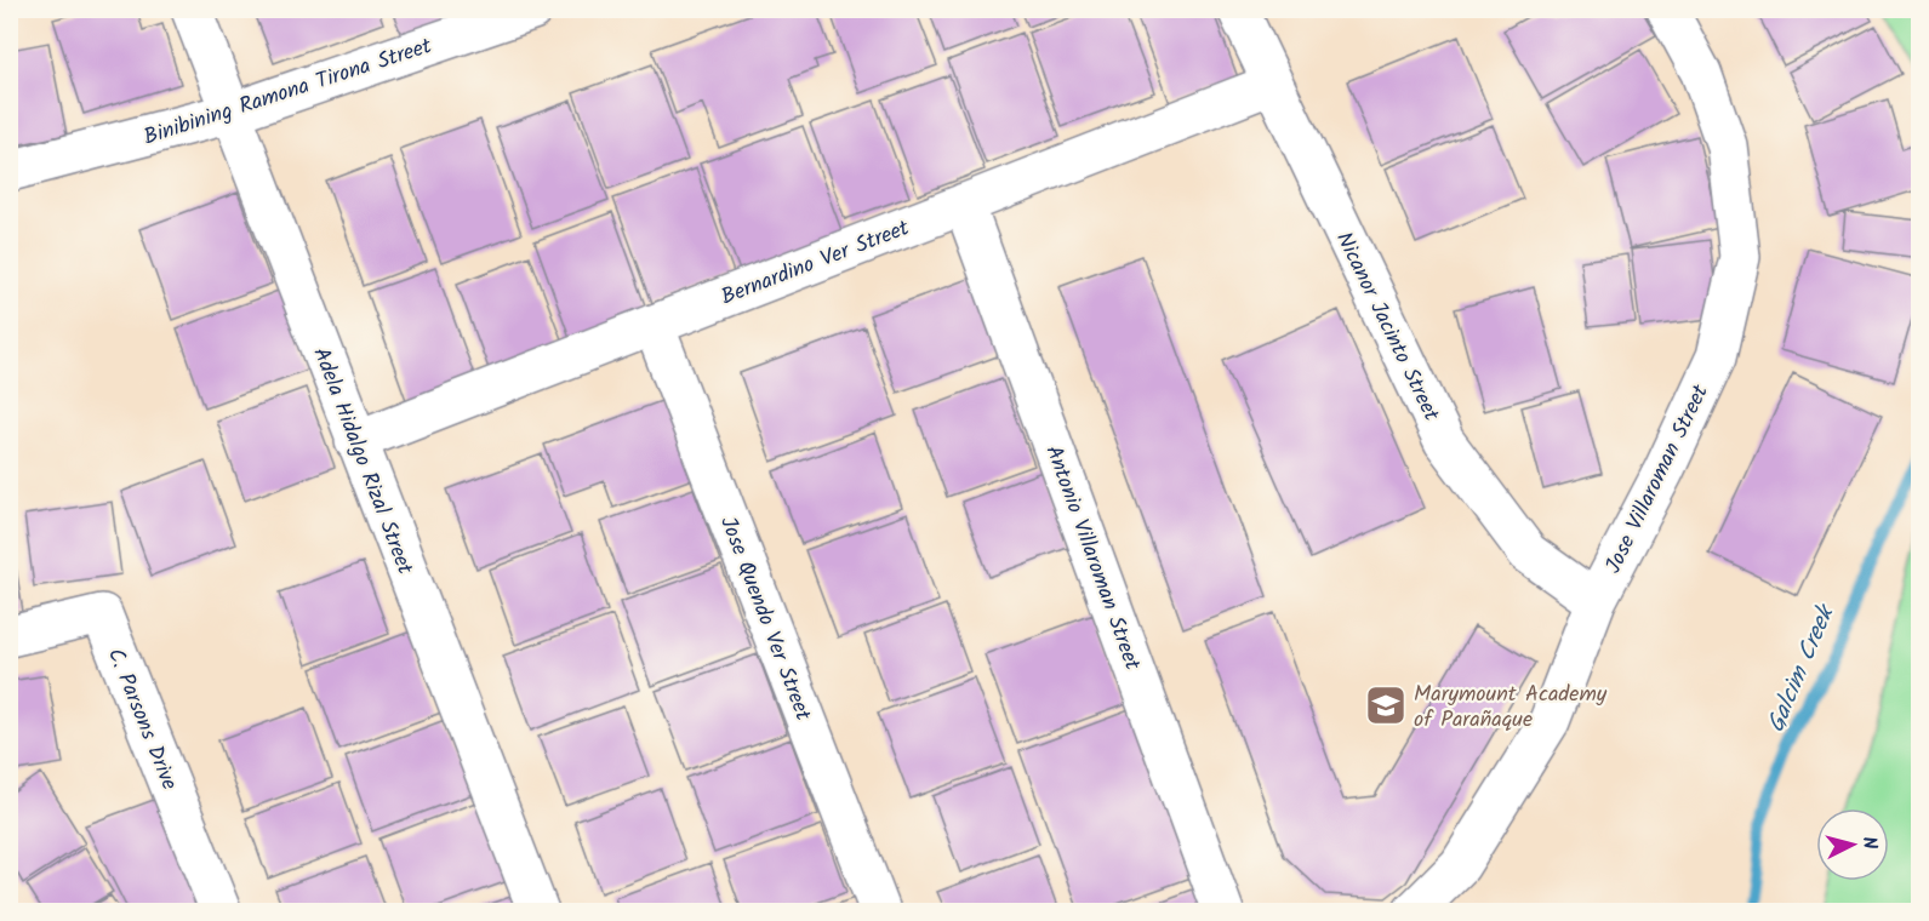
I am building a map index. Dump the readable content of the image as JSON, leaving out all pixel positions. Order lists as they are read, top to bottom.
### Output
{
  "streets": {
    "street": [
      "Binibining Ramona Tirona Street",
      "Bernardino Ver Street",
      "Nicanor Jacinto Street",
      "Adela Hidalgo Rizal Street",
      "Jose Villaroman Street",
      "Antonio Villaroman Street",
      "Jose Quendo Ver Street",
      "C. Parsons Drive"
    ]
  },
  "crossings": [
    ["Binibining Ramona Tirona Street", "Adela Hidalgo Rizal Street"],
    ["Bernardino Ver Street", "Nicanor Jacinto Street"],
    ["Bernardino Ver Street", "Adela Hidalgo Rizal Street"],
    ["Bernardino Ver Street", "Antonio Villaroman Street"],
    ["Bernardino Ver Street", "Jose Quendo Ver Street"],
    ["Nicanor Jacinto Street", "Jose Villaroman Street"]
  ],
  "water": ["Galcim Creek"],
  "places": {
    "school or university": ["Marymount Academy of Parañaque"]
  },
  "north": "right"
}
